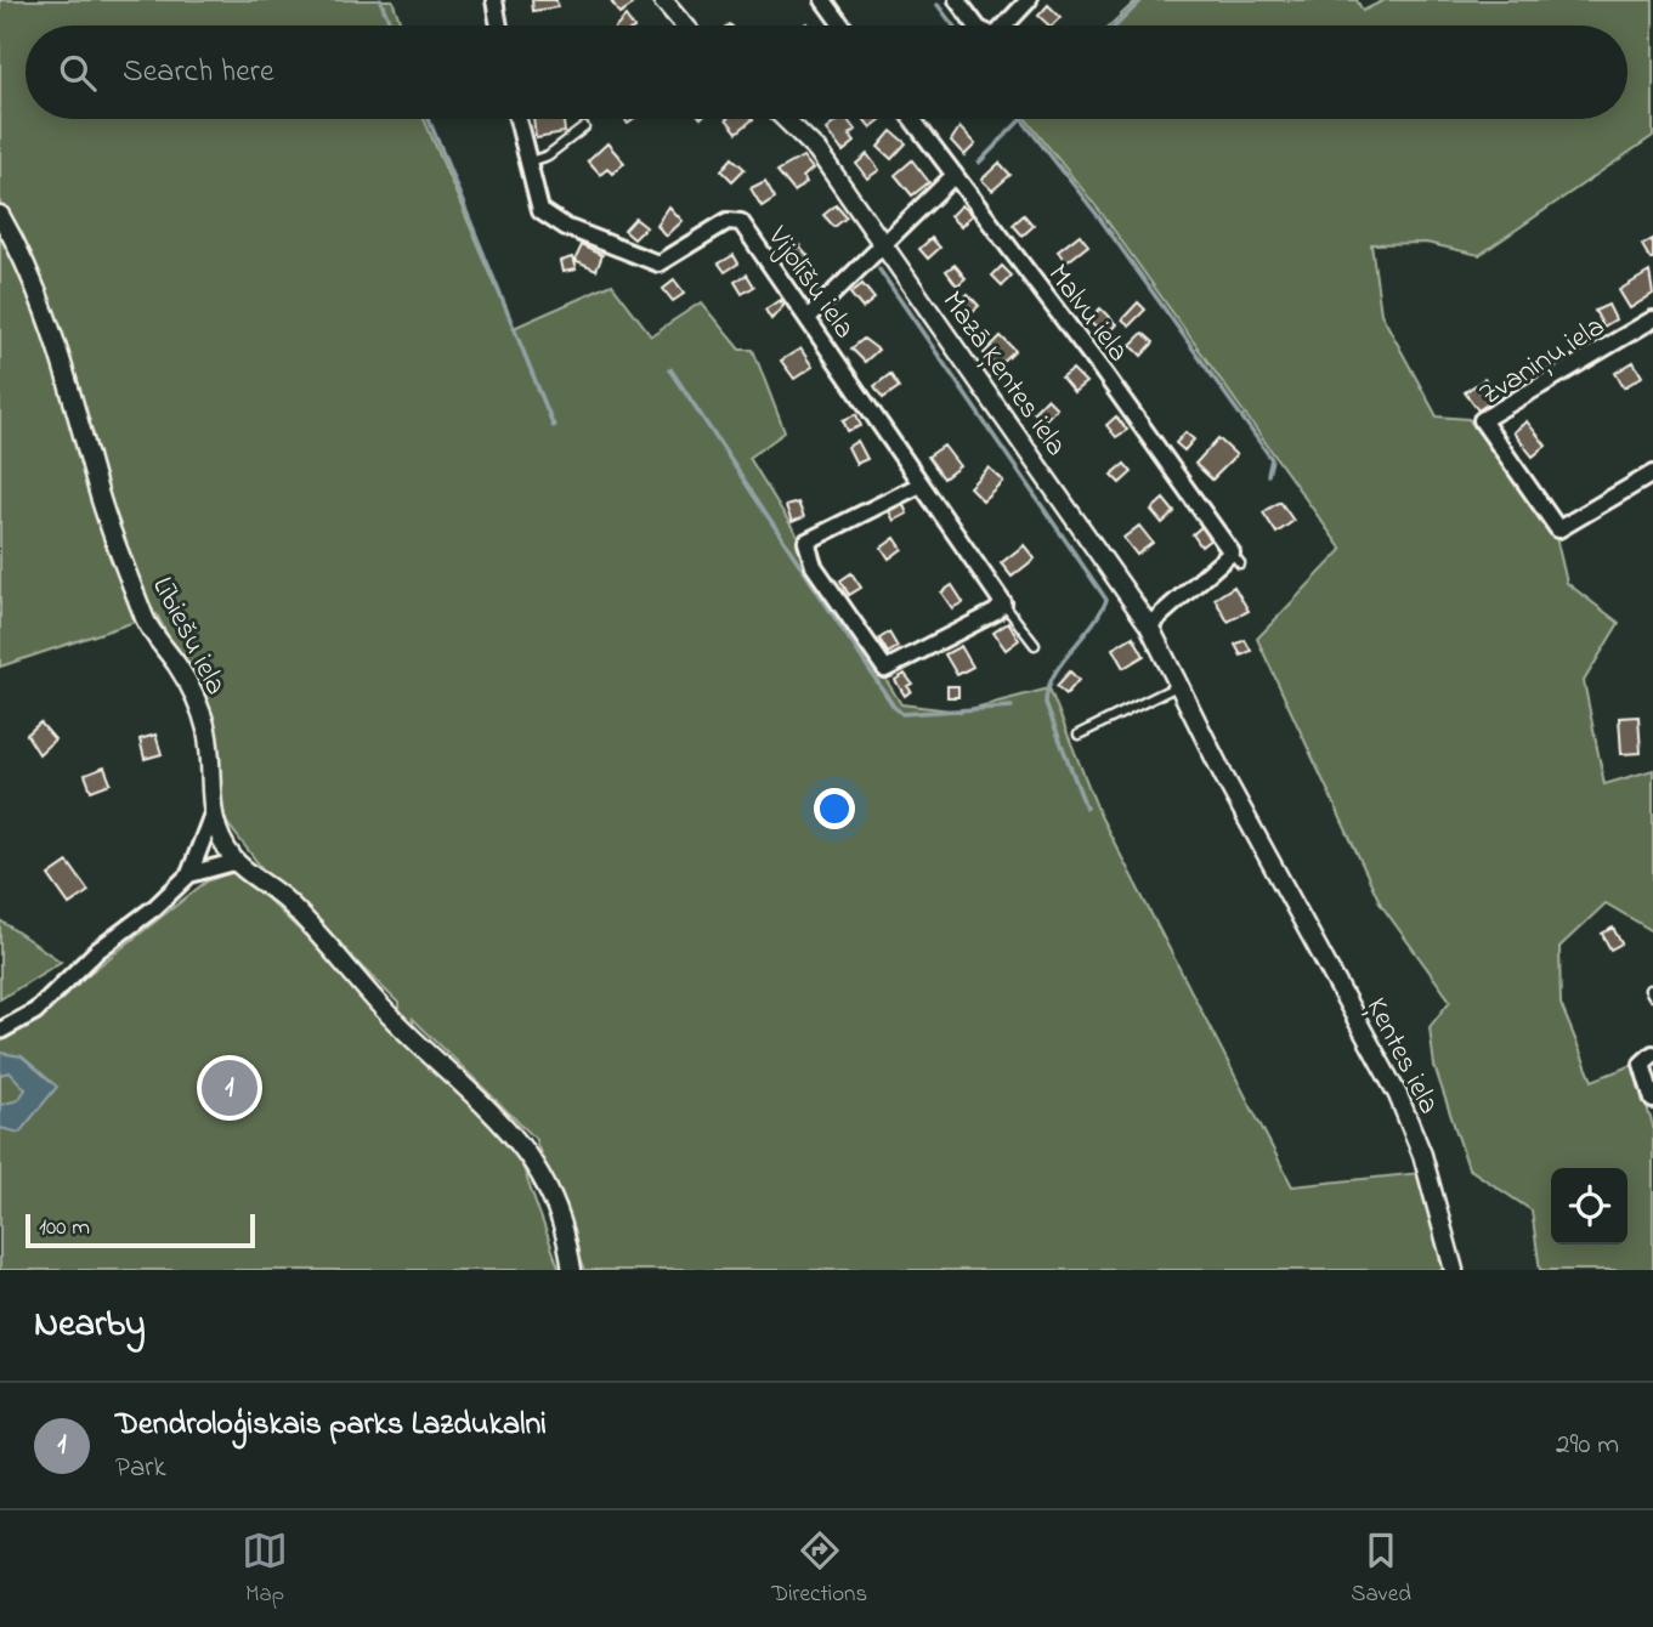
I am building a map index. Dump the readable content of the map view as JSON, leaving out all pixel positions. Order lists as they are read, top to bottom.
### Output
{
  "streets": {
    "street": [
      "Vijolīšu iela",
      "Malvu iela",
      "Zvaniņu iela",
      "Mazā Ķentes iela",
      "Lībiešu iela",
      "Ķentes iela"
    ]
  },
  "crossings": [
    ["Malvu iela", "Mazā Ķentes iela"],
    ["Mazā Ķentes iela", "Ķentes iela"]
  ],
  "scale_bar": "100 m",
  "page": {
    "search": "Search here",
    "pins": "1",
    "scale": "100 m",
    "heading": "Nearby",
    "list": [
      {
        "mark": "1",
        "name": "Dendroloģiskais parks Lazdukalni",
        "note": "Park",
        "value": "290 m"
      }
    ],
    "nav": ["Map", "Directions", "Saved"]
  }
}
